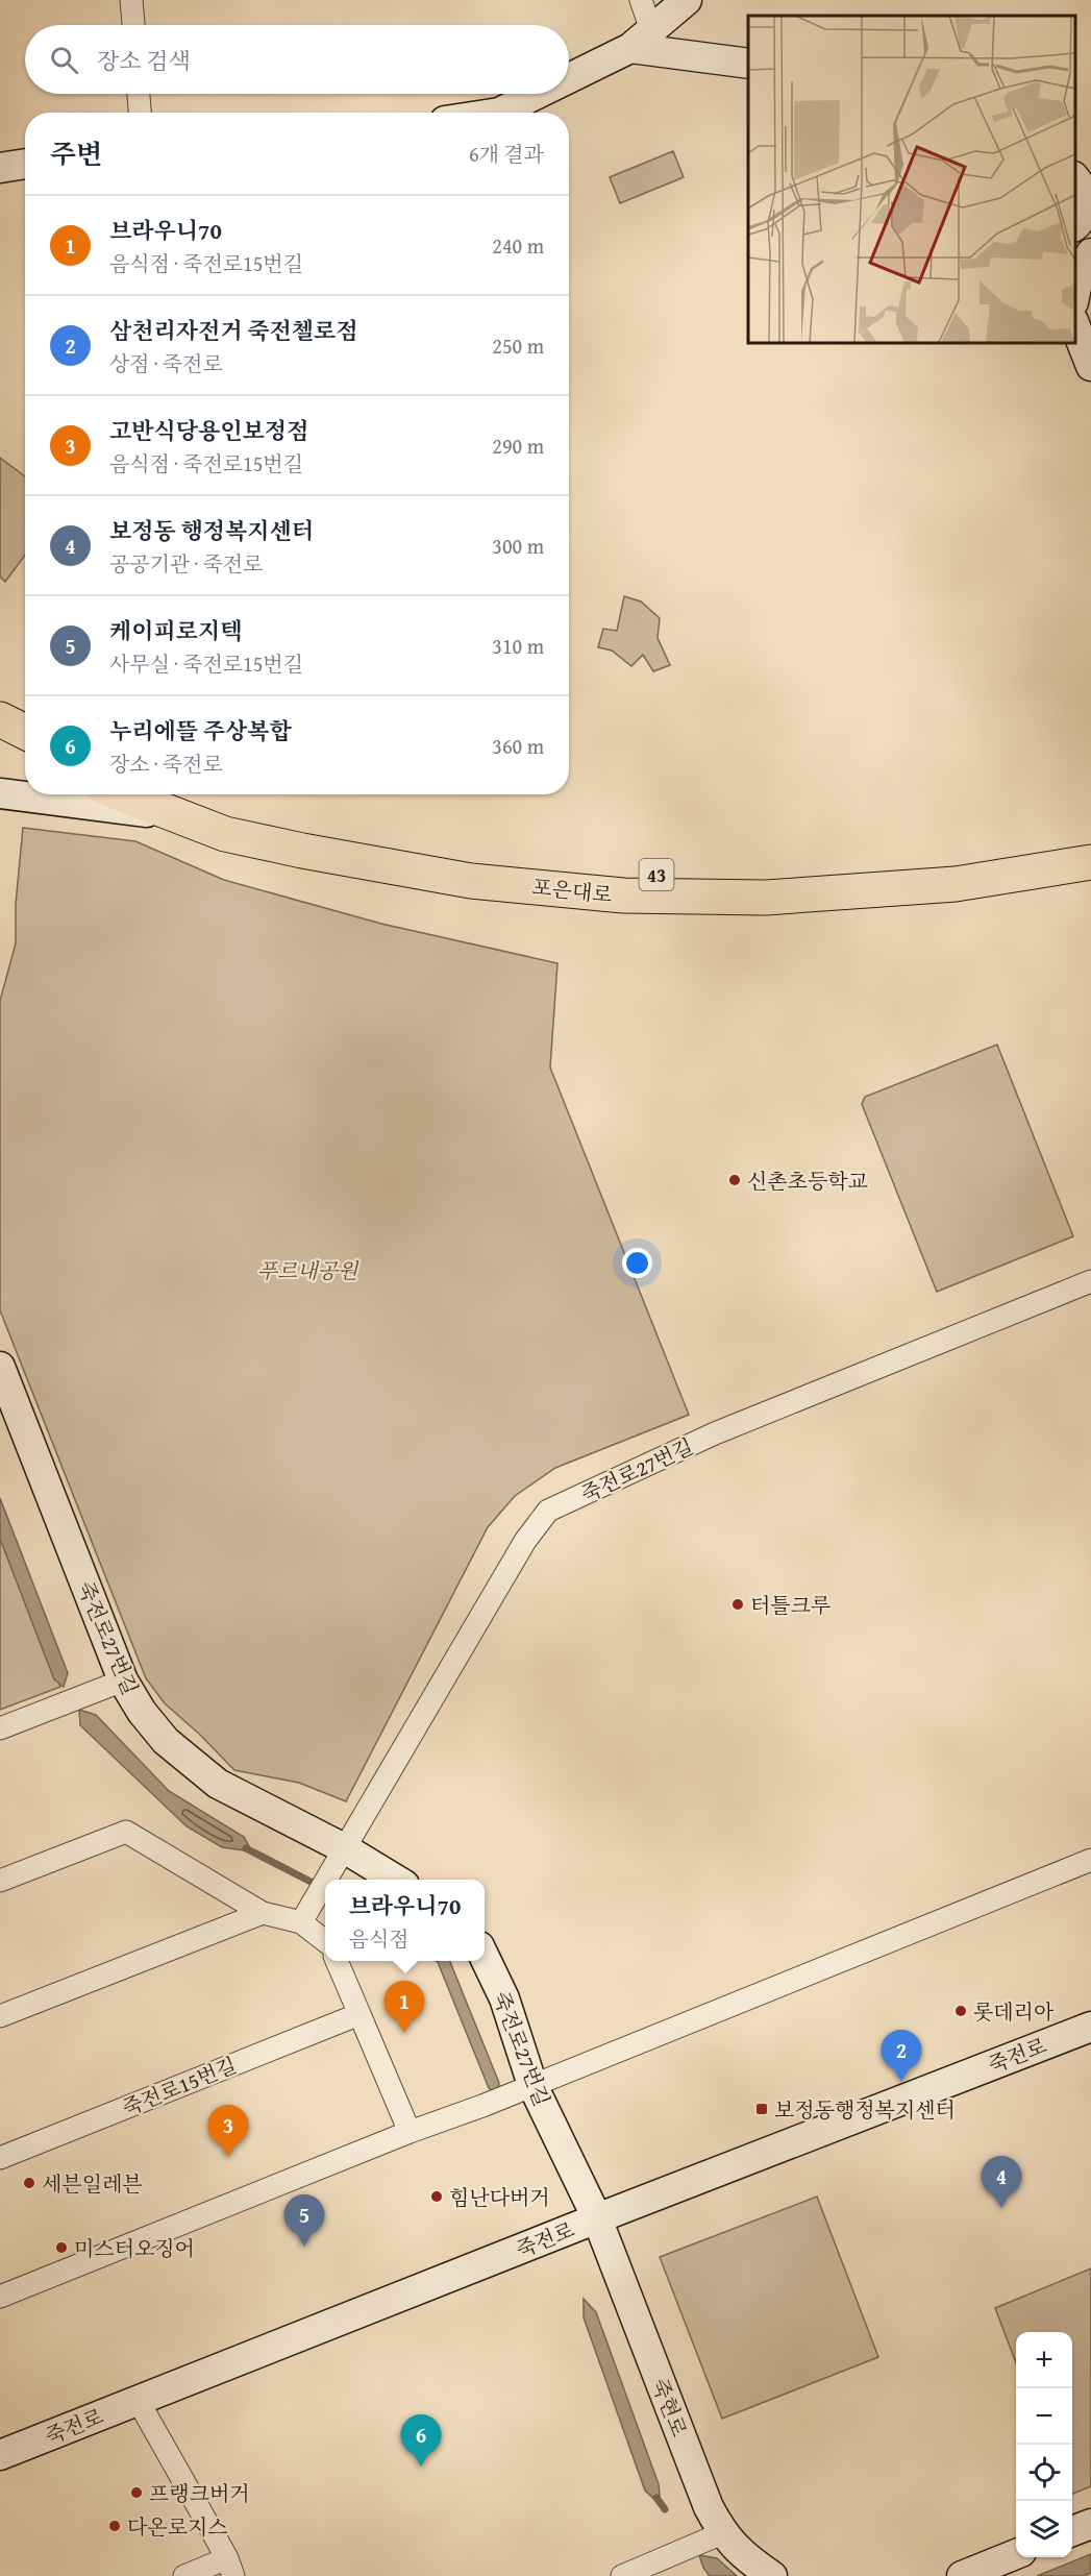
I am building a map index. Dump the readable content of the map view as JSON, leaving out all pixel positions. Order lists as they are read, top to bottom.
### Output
{
  "streets": {
    "highway": ["43", "포은대로"],
    "street": [
      "죽전로27번길",
      "죽전로",
      "죽전로15번길",
      "죽현로"
    ]
  },
  "crossings": [
    ["죽전로27번길", "죽전로"],
    ["죽전로27번길", "죽현로"],
    ["죽전로", "죽현로"]
  ],
  "parks": ["푸르내공원"],
  "places": {
    "other": [
      "신촌초등학교",
      "터틀크루",
      "롯데리아",
      "세븐일레븐",
      "힘난다버거",
      "미스터오징어",
      "프랭크버거",
      "다온로지스"
    ],
    "transit": ["보정동행정복지센터"]
  },
  "page": {
    "search": "장소 검색",
    "heading": ["주변", "6개 결과"],
    "list": [
      {
        "mark": "1",
        "name": "브라우니70",
        "note": "음식점 · 죽전로15번길",
        "value": "240 m"
      },
      {
        "mark": "2",
        "name": "삼천리자전거 죽전첼로점",
        "note": "상점 · 죽전로",
        "value": "250 m"
      },
      {
        "mark": "3",
        "name": "고반식당용인보정점",
        "note": "음식점 · 죽전로15번길",
        "value": "290 m"
      },
      {
        "mark": "4",
        "name": "보정동 행정복지센터",
        "note": "공공기관 · 죽전로",
        "value": "300 m"
      },
      {
        "mark": "5",
        "name": "케이피로지텍",
        "note": "사무실 · 죽전로15번길",
        "value": "310 m"
      },
      {
        "mark": "6",
        "name": "누리에뜰 주상복합",
        "note": "장소 · 죽전로",
        "value": "360 m"
      }
    ],
    "popup": ["브라우니70", "음식점"],
    "pins": [
      "1",
      "2",
      "3",
      "4",
      "5",
      "6"
    ],
    "map_buttons": ["+", "−"]
  }
}
